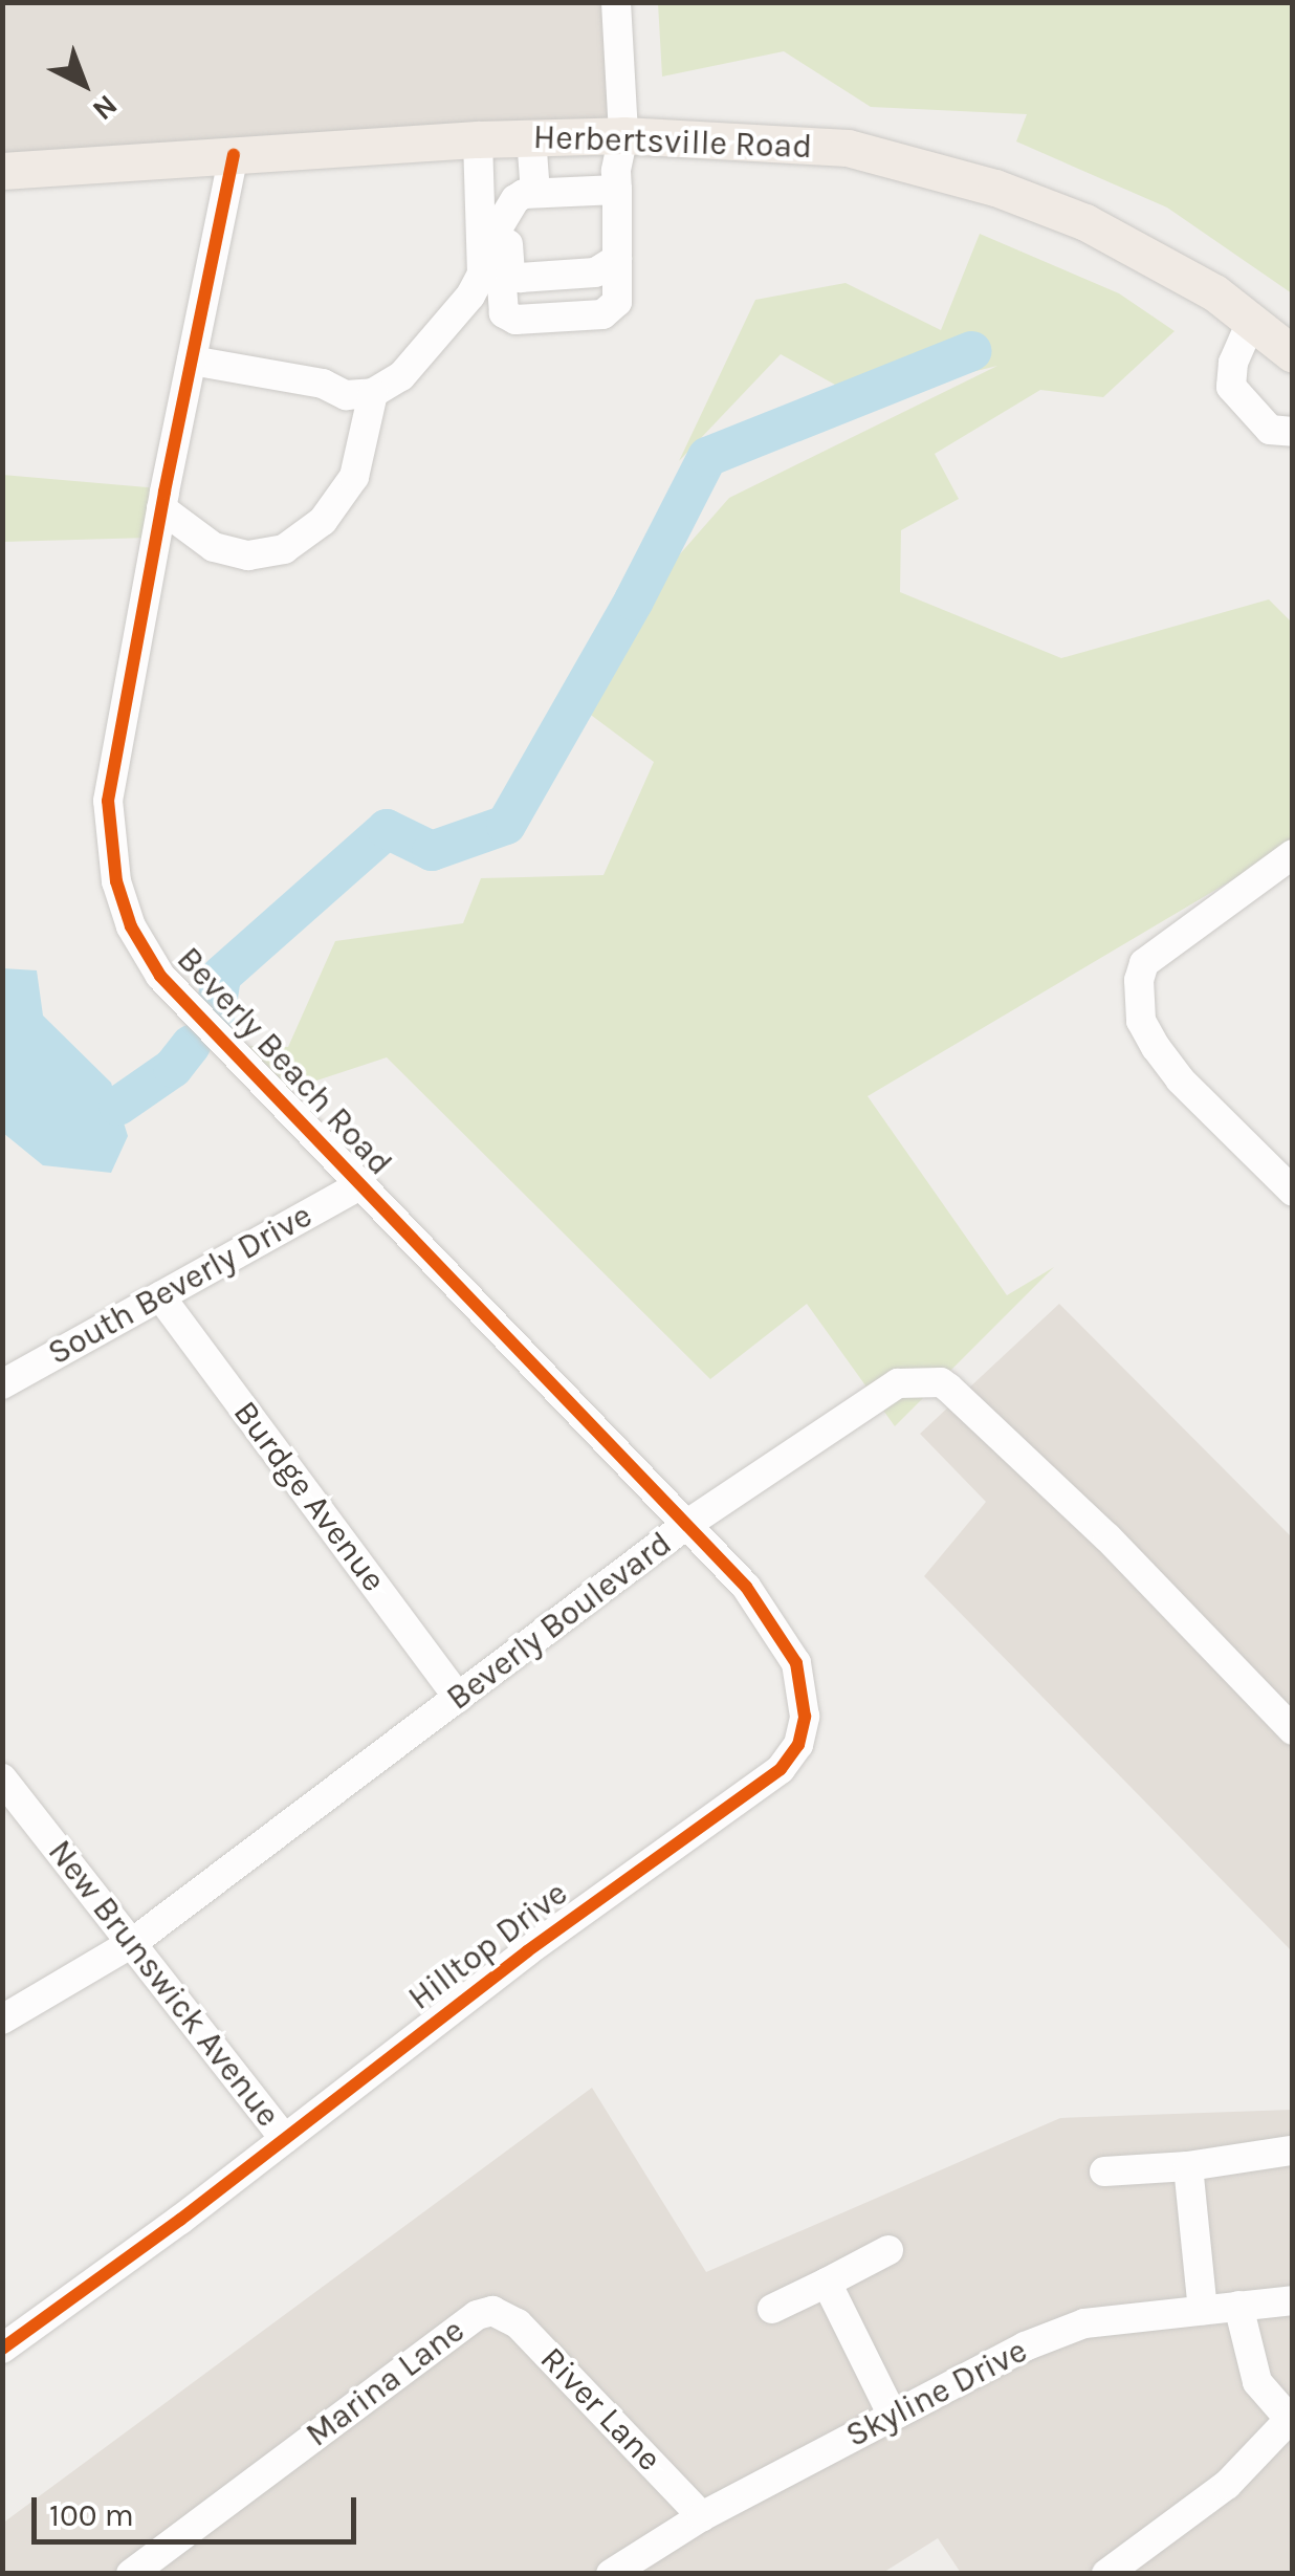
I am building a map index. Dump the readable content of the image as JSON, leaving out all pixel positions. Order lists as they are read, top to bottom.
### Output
{
  "streets": {
    "main road": ["Herbertsville Road"],
    "street": [
      "Beverly Beach Road",
      "South Beverly Drive",
      "Burdge Avenue",
      "Beverly Boulevard",
      "Hilltop Drive",
      "New Brunswick Avenue",
      "Marina Lane",
      "Skyline Drive",
      "River Lane"
    ]
  },
  "crossings": [
    ["Herbertsville Road", "Beverly Beach Road"],
    ["Beverly Beach Road", "South Beverly Drive"],
    ["Beverly Beach Road", "Beverly Boulevard"],
    ["Beverly Beach Road", "Hilltop Drive"],
    ["South Beverly Drive", "Burdge Avenue"],
    ["Burdge Avenue", "Beverly Boulevard"],
    ["Beverly Boulevard", "Hilltop Drive"],
    ["Beverly Boulevard", "New Brunswick Avenue"],
    ["Hilltop Drive", "New Brunswick Avenue"],
    ["Marina Lane", "River Lane"],
    ["Skyline Drive", "River Lane"]
  ],
  "scale_bar": "100 m",
  "north": "bottom right"
}
